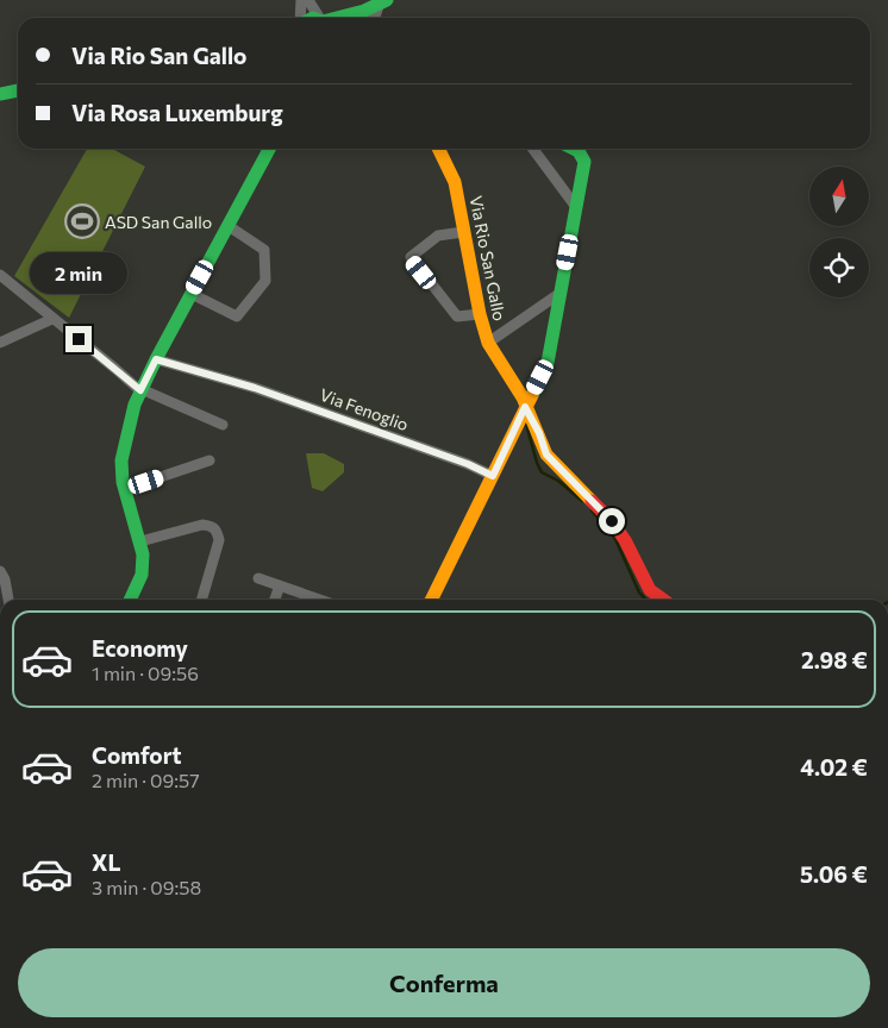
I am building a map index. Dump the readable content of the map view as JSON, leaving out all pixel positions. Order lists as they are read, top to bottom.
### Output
{
  "streets": {
    "street": ["Via Rio San Gallo", "Via Fenoglio"]
  },
  "places": {
    "sports": ["ASD San Gallo"]
  },
  "north": "top",
  "page": {
    "banner": ["Via Rio San Gallo", "Via Rosa Luxemburg"],
    "bubble": "2 min",
    "list": [
      {
        "name": "Economy",
        "note": "1 min · 09:56",
        "value": "2.98 €"
      },
      {
        "name": "Comfort",
        "note": "2 min · 09:57",
        "value": "4.02 €"
      },
      {
        "name": "XL",
        "note": "3 min · 09:58",
        "value": "5.06 €"
      }
    ],
    "buttons": "Conferma"
  }
}
